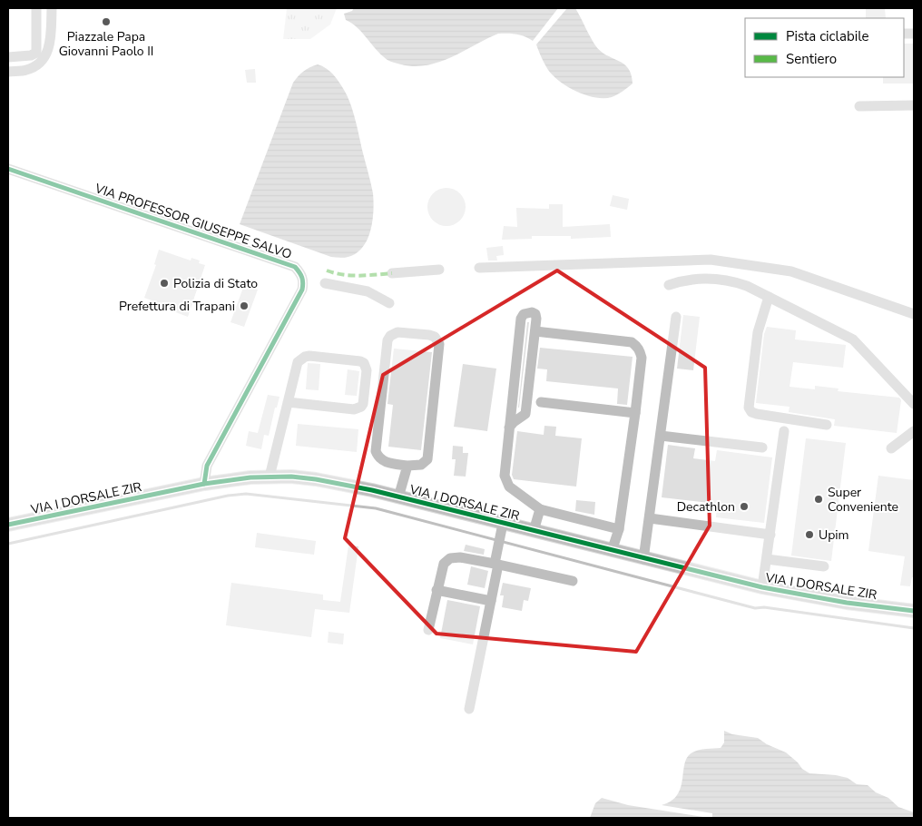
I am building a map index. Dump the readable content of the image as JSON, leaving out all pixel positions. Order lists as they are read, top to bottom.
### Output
{
  "streets": {
    "main road": ["VIA I DORSALE ZIR"],
    "street": ["VIA PROFESSOR GIUSEPPE SALVO"]
  },
  "crossings": [
    ["VIA PROFESSOR GIUSEPPE SALVO", "VIA I DORSALE ZIR"]
  ],
  "places": [
    "Piazzale Papa Giovanni Paolo II",
    "Polizia di Stato",
    "Prefettura di Trapani",
    "Super Conveniente",
    "Decathlon",
    "Upim"
  ],
  "legend": ["Pista ciclabile", "Sentiero"]
}
